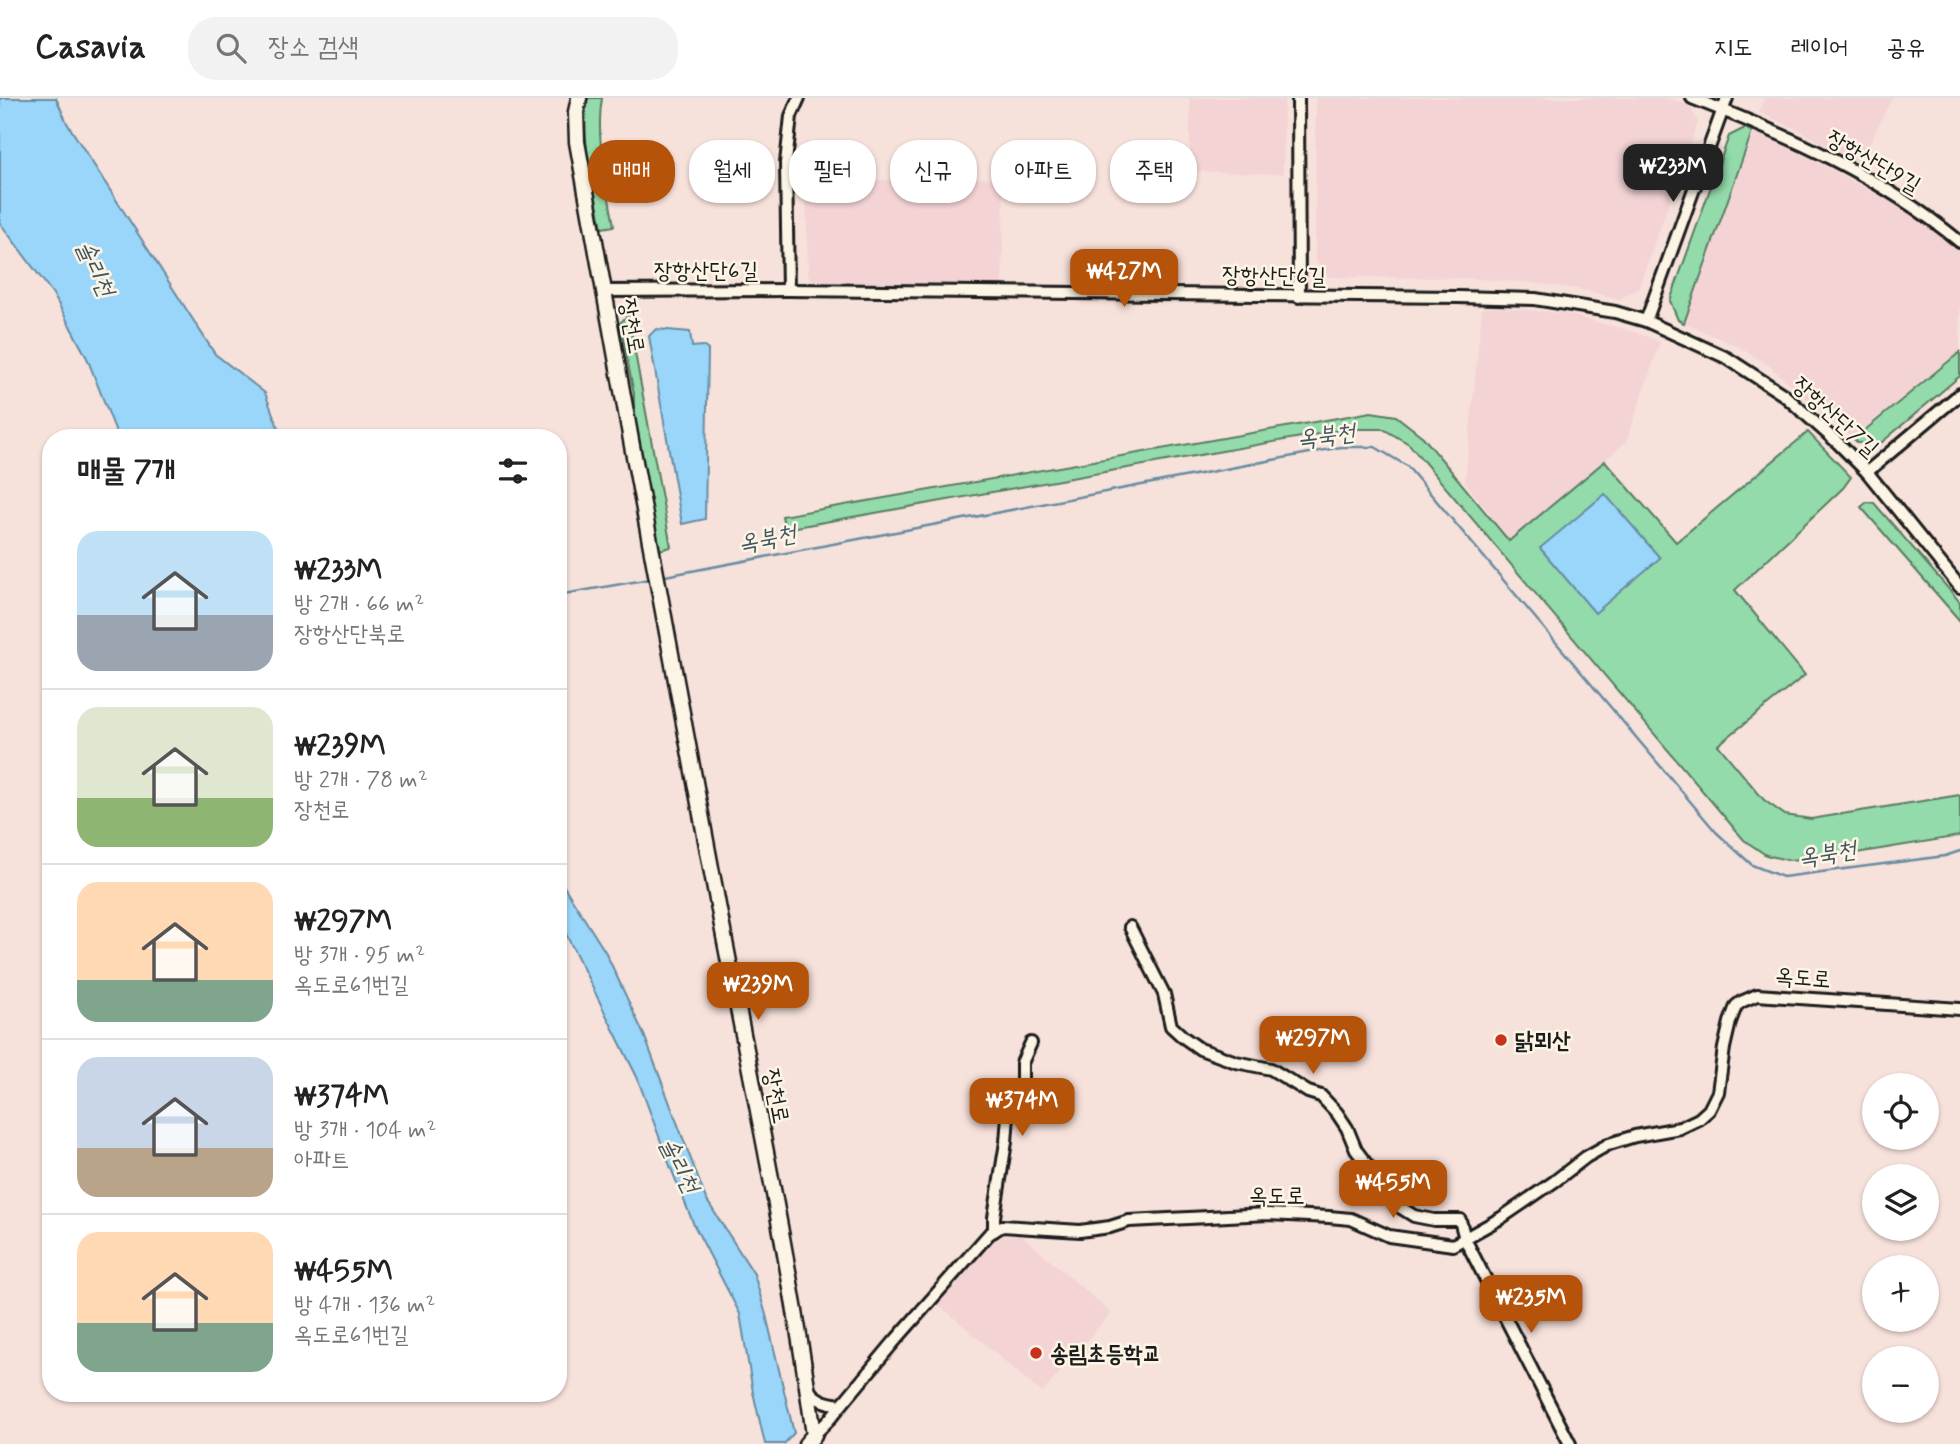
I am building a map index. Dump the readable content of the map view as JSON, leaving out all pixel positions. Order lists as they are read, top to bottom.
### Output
{
  "streets": {
    "main road": ["장천로"],
    "street": [
      "장항산단9길",
      "장항산단6길",
      "장항산단7길",
      "옥도로"
    ]
  },
  "crossings": [
    ["장항산단6길", "장천로"],
    ["장항산단6길", "장항산단7길"]
  ],
  "water": ["솔리천", "옥북천"],
  "places": ["닭뫼산", "송림초등학교"],
  "page": {
    "header": "Casavia",
    "search": "장소 검색",
    "nav": ["지도", "레이어", "공유"],
    "chip": [
      "매매",
      "월세",
      "필터",
      "신규",
      "아파트",
      "주택"
    ],
    "price": [
      "₩233M",
      "₩427M",
      "₩239M",
      "₩297M",
      "₩374M",
      "₩455M",
      "₩235M"
    ],
    "heading": "매물 7개",
    "list": [
      {
        "name": "₩233M",
        "note": "방 2개 · 66 m² · 장항산단북로"
      },
      {
        "name": "₩239M",
        "note": "방 2개 · 78 m² · 장천로"
      },
      {
        "name": "₩297M",
        "note": "방 3개 · 95 m² · 옥도로61번길"
      },
      {
        "name": "₩374M",
        "note": "방 3개 · 104 m² · 아파트"
      },
      {
        "name": "₩455M",
        "note": "방 4개 · 136 m² · 옥도로61번길"
      }
    ],
    "map_buttons": ["+", "−"]
  }
}
